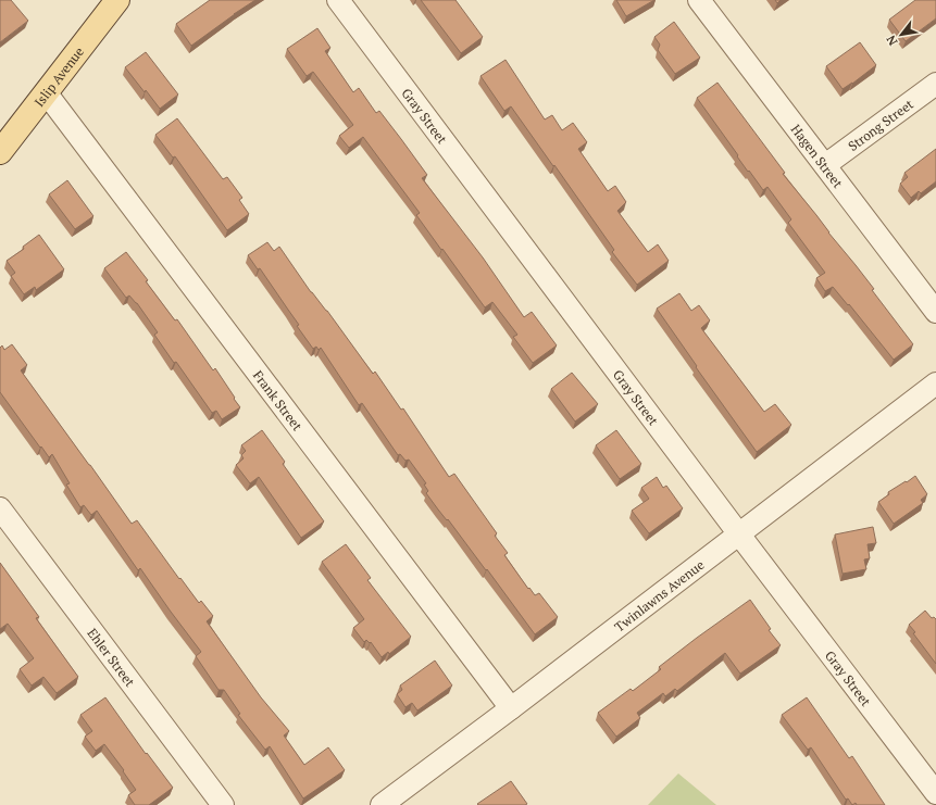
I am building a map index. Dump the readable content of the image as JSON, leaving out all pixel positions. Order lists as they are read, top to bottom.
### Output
{
  "streets": {
    "main road": ["Islip Avenue"],
    "street": [
      "Gray Street",
      "Strong Street",
      "Hagen Street",
      "Frank Street",
      "Twinlawns Avenue",
      "Ehler Street"
    ]
  },
  "crossings": [
    ["Islip Avenue", "Frank Street"],
    ["Gray Street", "Twinlawns Avenue"],
    ["Strong Street", "Hagen Street"],
    ["Frank Street", "Twinlawns Avenue"]
  ],
  "north": "bottom left"
}
